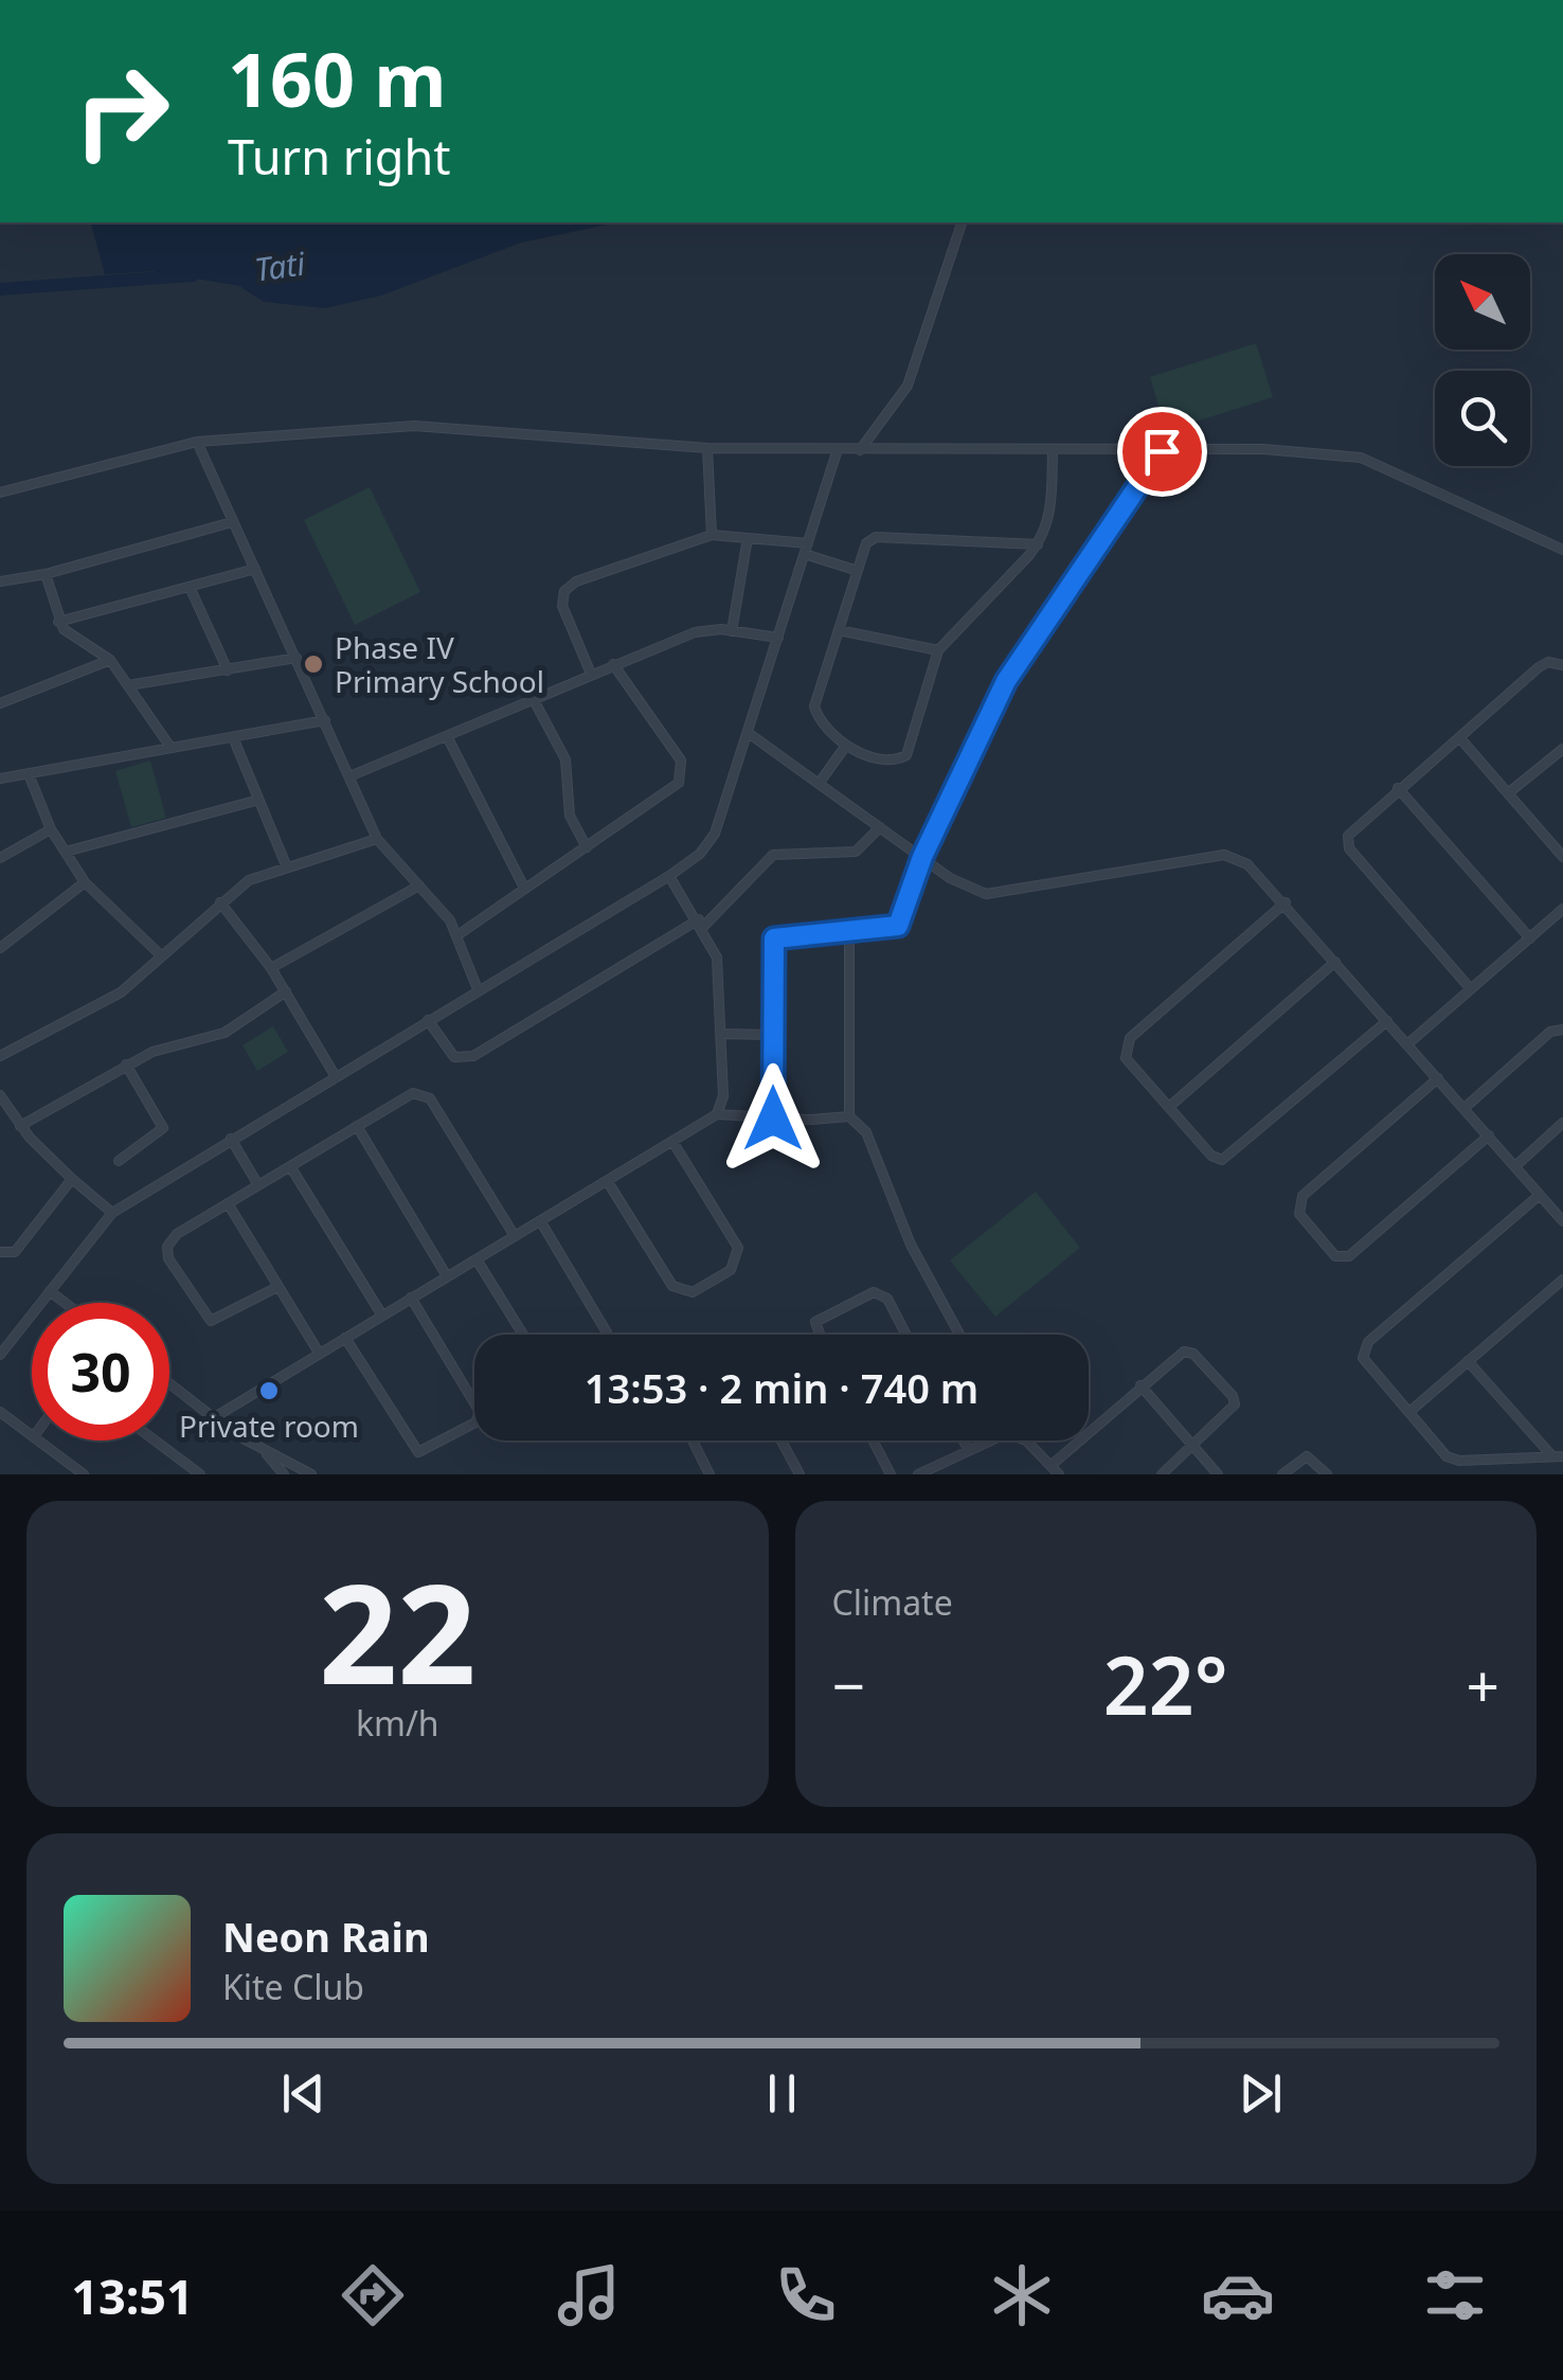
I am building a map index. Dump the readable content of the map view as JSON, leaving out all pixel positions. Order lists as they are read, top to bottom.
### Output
{
  "water": ["Tati"],
  "places": ["Phase IV Primary School", "Private room"],
  "north": "top left",
  "page": {
    "turn": ["160 m", "Turn right"],
    "limit": "30",
    "trip": "13:53 · 2 min · 740 m",
    "tile": [
      ["22", "km/h"],
      "Climate"
    ],
    "heat": ["−", "22°", "+"],
    "song": ["Neon Rain", "Kite Club"],
    "tabs": "13:51"
  }
}
